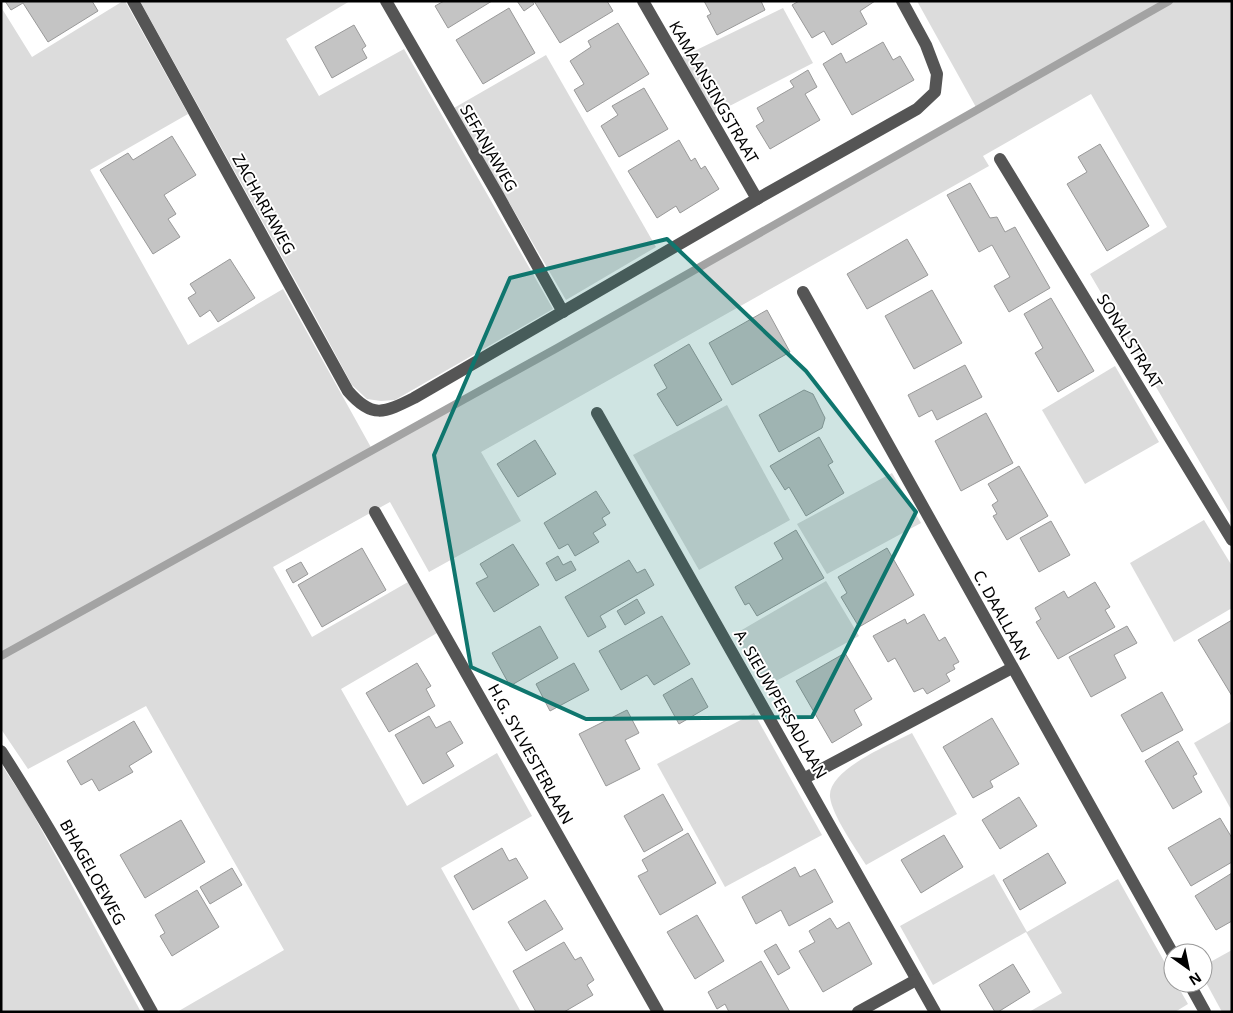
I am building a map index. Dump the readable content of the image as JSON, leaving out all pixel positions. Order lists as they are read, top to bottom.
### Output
{
  "streets": {
    "street": [
      "KAMAANSINGSTRAAT",
      "SEFANJAWEG",
      "ZACHARIAWEG",
      "SONALSTRAAT",
      "C. DAALLAAN",
      "A. SIEUWPERSADLAAN",
      "H.G. SYLVESTERLAAN",
      "BHAGELOEWEG"
    ]
  },
  "crossings": [
    ["SEFANJAWEG", "ZACHARIAWEG"]
  ],
  "north": "bottom right"
}
